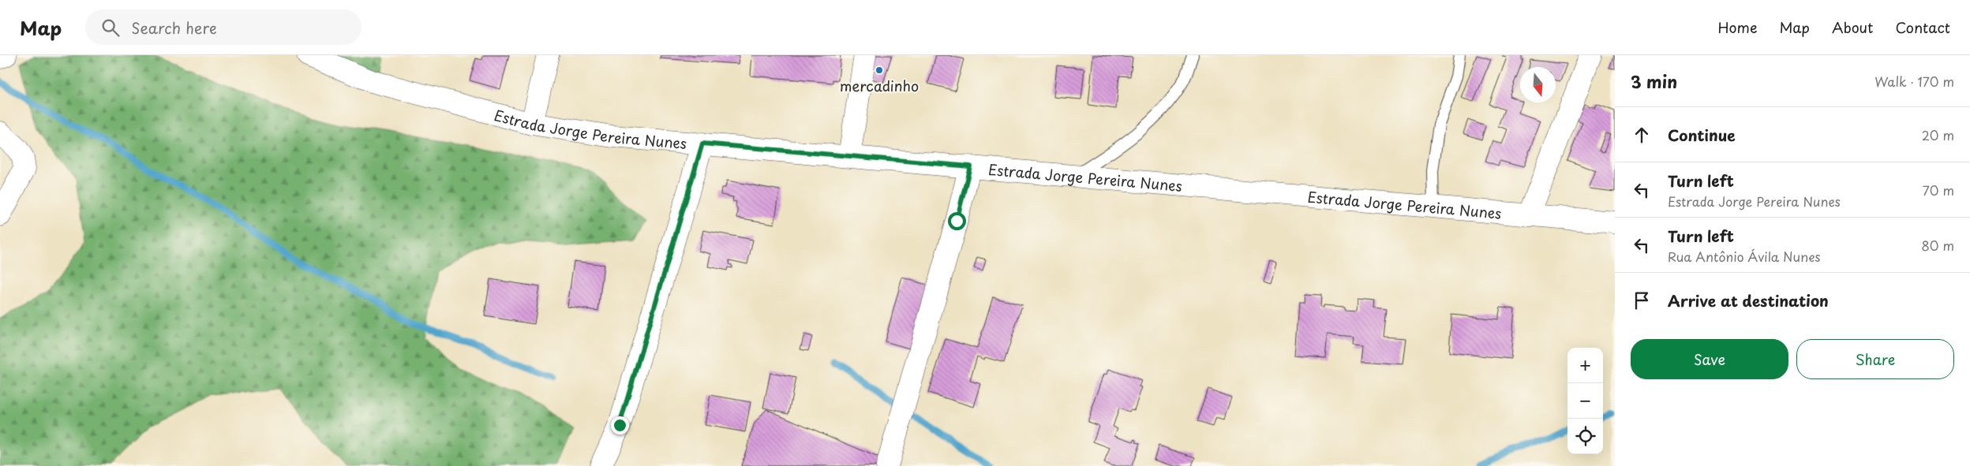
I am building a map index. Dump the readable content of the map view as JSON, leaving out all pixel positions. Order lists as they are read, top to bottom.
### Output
{
  "streets": {
    "street": ["Estrada Jorge Pereira Nunes"]
  },
  "places": ["mercadinho"],
  "north": "bottom",
  "page": {
    "header": "Map",
    "search": "Search here",
    "nav": [
      "Home",
      "Map",
      "About",
      "Contact"
    ],
    "heading": ["3 min", "Walk · 170 m"],
    "list": [
      ["Continue", "20 m"],
      ["Turn left", "Estrada Jorge Pereira Nunes", "70 m"],
      ["Turn left", "Rua Antônio Ávila Nunes", "80 m"],
      "Arrive at destination"
    ],
    "buttons": ["Save", "Share"],
    "map_buttons": ["+", "−"]
  }
}
